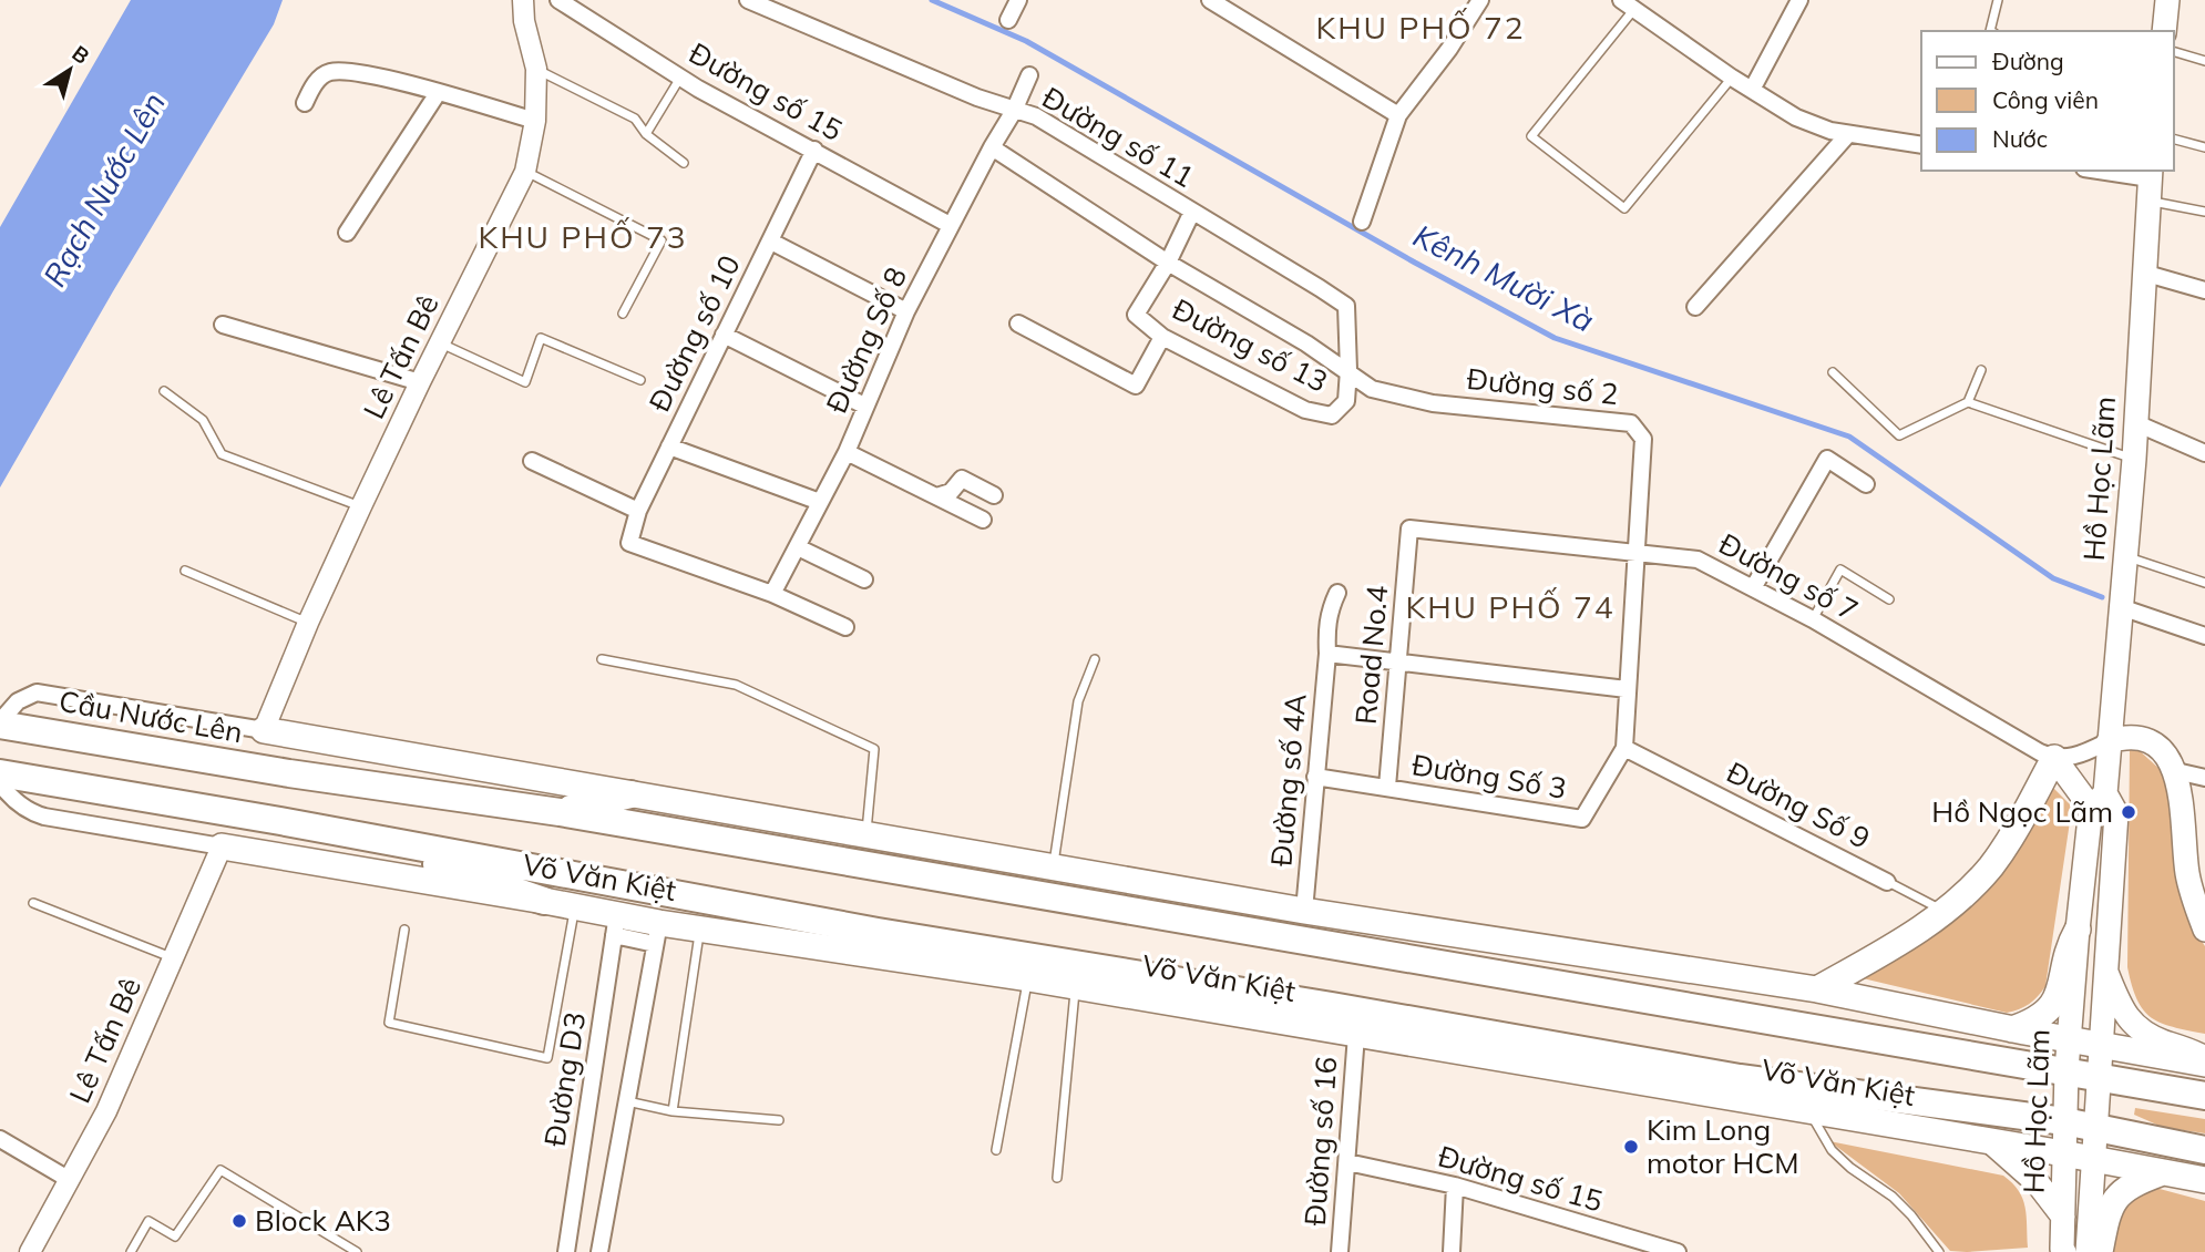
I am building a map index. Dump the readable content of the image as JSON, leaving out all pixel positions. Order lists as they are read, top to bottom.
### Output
{
  "streets": {
    "highway": ["Cầu Nước Lên", "Võ Văn Kiệt"],
    "main road": ["Hồ Học Lãm"],
    "street": [
      "Đường số 15",
      "Đường số 11",
      "Đường số 10",
      "Đường Số 8",
      "Đường số 13",
      "Lê Tấn Bê",
      "Đường số 2",
      "Đường số 7",
      "Road No.4",
      "Đường Số 3",
      "Đường số 4A",
      "Đường Số 9",
      "Đường D3",
      "Đường số 16"
    ]
  },
  "crossings": [
    ["Đường số 15", "Đường số 10"],
    ["Đường số 15", "Đường Số 8"],
    ["Đường số 15", "Đường số 16"],
    ["Đường số 11", "Đường Số 8"],
    ["Đường số 11", "Đường số 13"],
    ["Đường số 11", "Đường số 2"],
    ["Đường số 10", "Đường Số 8"],
    ["Đường Số 8", "Đường số 13"],
    ["Đường số 13", "Đường số 2"],
    ["Lê Tấn Bê", "Võ Văn Kiệt"],
    ["Đường số 2", "Đường số 7"],
    ["Đường số 2", "Đường Số 3"],
    ["Đường số 2", "Đường Số 9"],
    ["Hồ Học Lãm", "Võ Văn Kiệt"],
    ["Đường số 7", "Road No.4"],
    ["Road No.4", "Đường Số 3"],
    ["Cầu Nước Lên", "Võ Văn Kiệt"],
    ["Đường Số 3", "Đường số 4A"],
    ["Võ Văn Kiệt", "Đường D3"],
    ["Võ Văn Kiệt", "Đường số 16"]
  ],
  "districts": ["KHU PHỐ 72", "KHU PHỐ 73", "KHU PHỐ 74"],
  "water": ["Rạch Nước Lên", "Kênh Mười Xà"],
  "places": ["Hồ Ngọc Lãm", "Kim Long motor HCM", "Block AK3"],
  "legend": ["Đường", "Công viên", "Nước"],
  "north": "top right"
}
